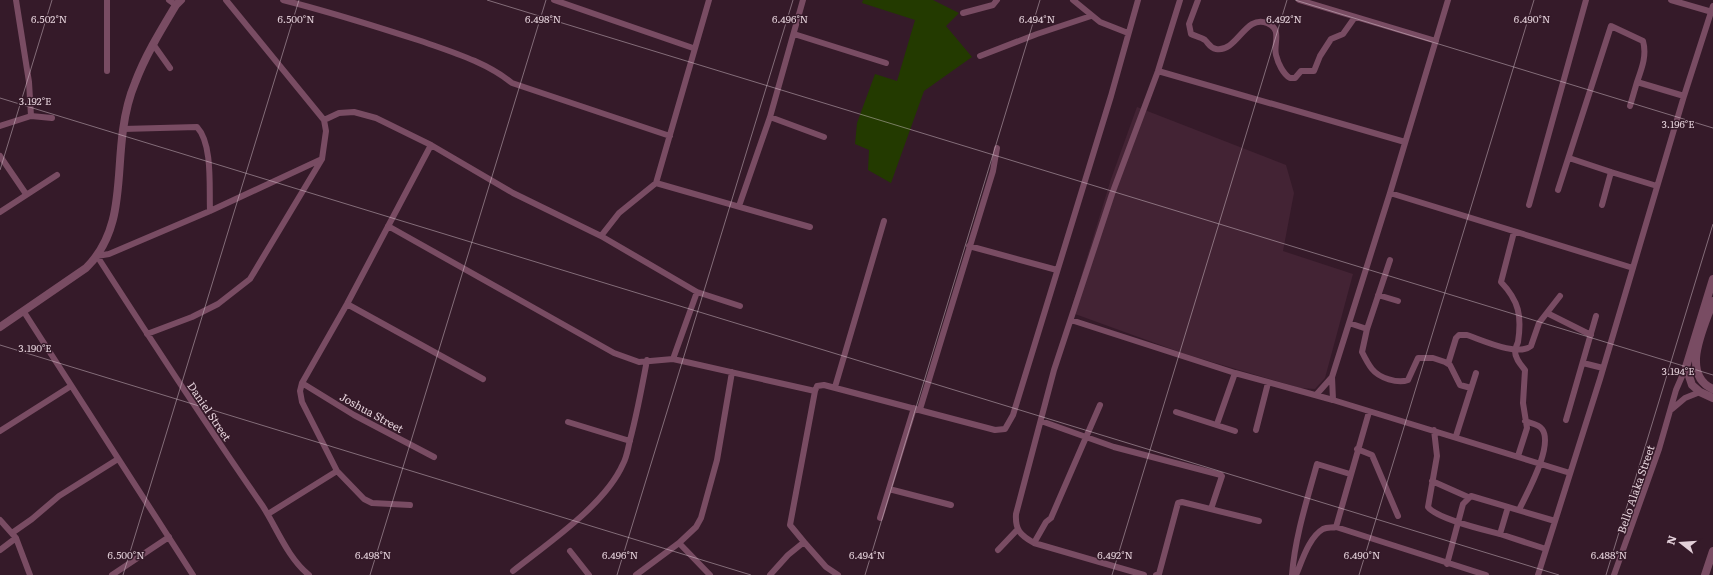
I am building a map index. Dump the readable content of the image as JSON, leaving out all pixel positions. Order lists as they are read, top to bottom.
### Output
{
  "streets": {
    "street": ["Daniel Street", "Joshua Street", "Bello Alaka Street"]
  },
  "north": "left",
  "coordinates": [
    "6.502°N",
    "6.500°N",
    "6.498°N",
    "6.496°N",
    "6.494°N",
    "6.492°N",
    "6.490°N",
    "3.192°E",
    "3.196°E",
    "3.190°E",
    "3.194°E",
    "6.488°N"
  ]
}
